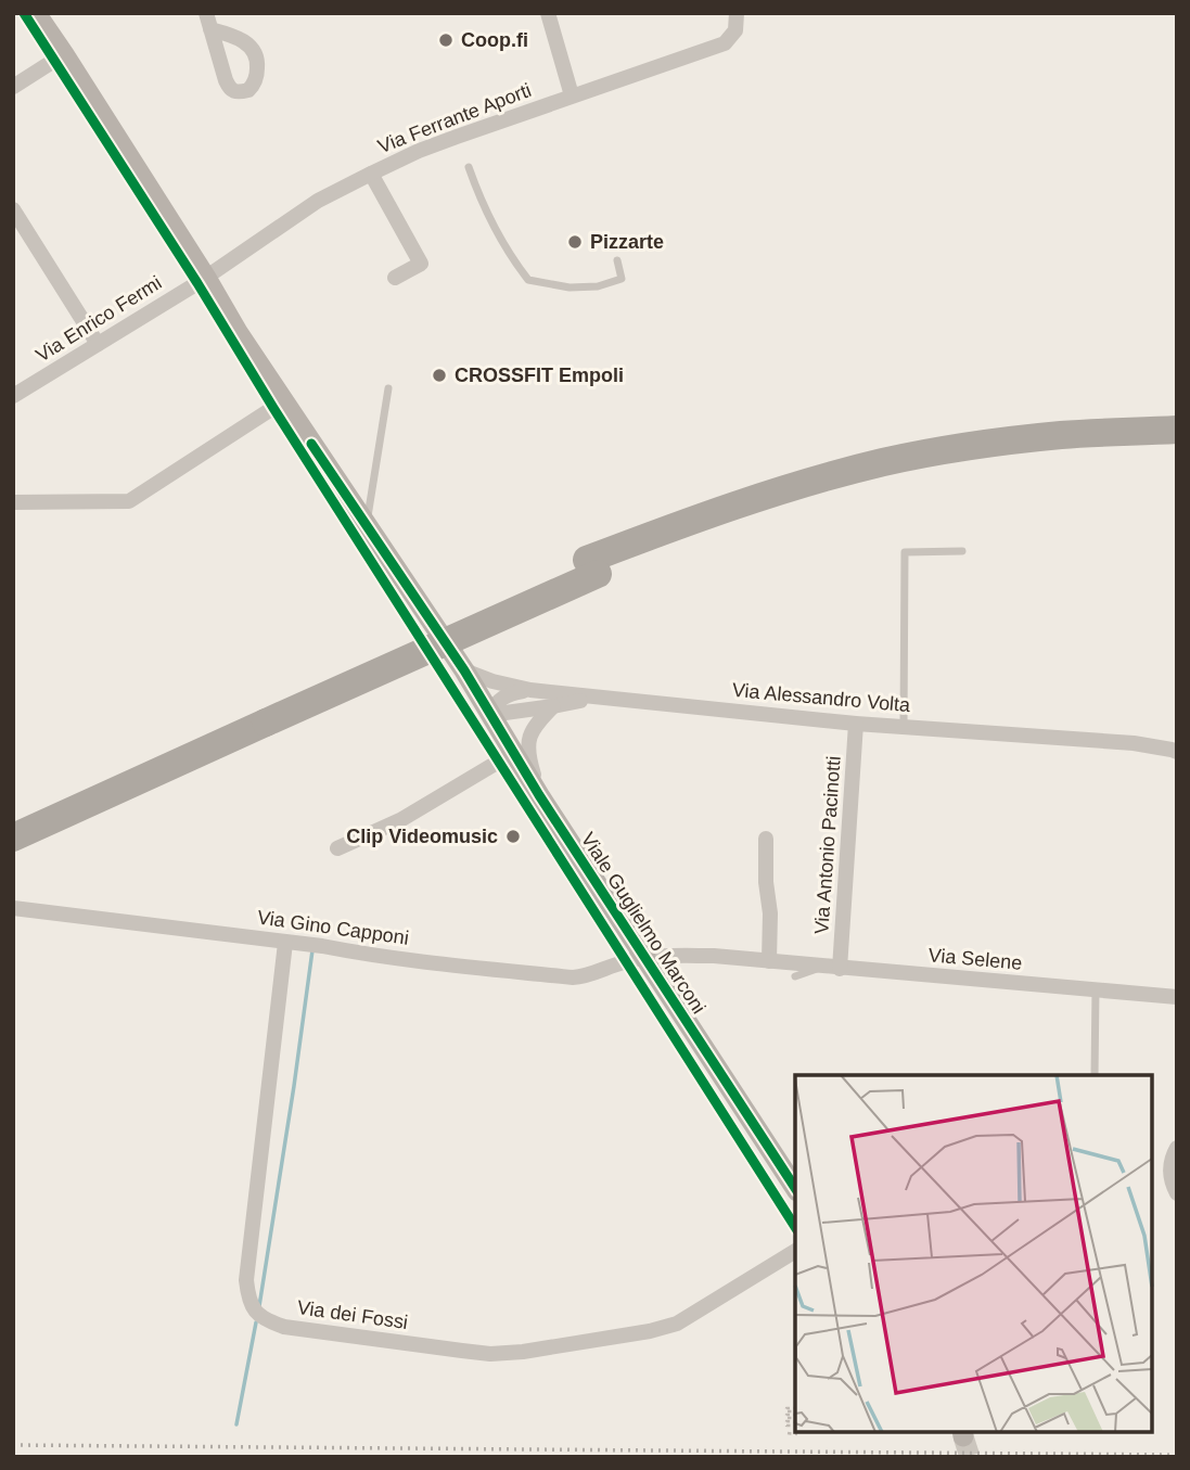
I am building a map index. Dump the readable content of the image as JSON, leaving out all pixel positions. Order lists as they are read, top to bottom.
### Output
{
  "streets": {
    "street": [
      "Via Ferrante Aporti",
      "Via Enrico Fermi",
      "Via Alessandro Volta",
      "Via Antonio Pacinotti",
      "Viale Guglielmo Marconi",
      "Via Gino Capponi",
      "Via Selene",
      "Via dei Fossi"
    ]
  },
  "crossings": [
    ["Via Ferrante Aporti", "Via Enrico Fermi"],
    ["Via Ferrante Aporti", "Viale Guglielmo Marconi"],
    ["Via Enrico Fermi", "Viale Guglielmo Marconi"],
    ["Via Alessandro Volta", "Via Antonio Pacinotti"],
    ["Via Alessandro Volta", "Viale Guglielmo Marconi"],
    ["Via Antonio Pacinotti", "Via Selene"],
    ["Viale Guglielmo Marconi", "Via Gino Capponi"],
    ["Viale Guglielmo Marconi", "Via Selene"],
    ["Via Gino Capponi", "Via Selene"],
    ["Via Gino Capponi", "Via dei Fossi"]
  ],
  "places": [
    "Coop.fi",
    "Pizzarte",
    "CROSSFIT Empoli",
    "Clip Videomusic"
  ]
}
